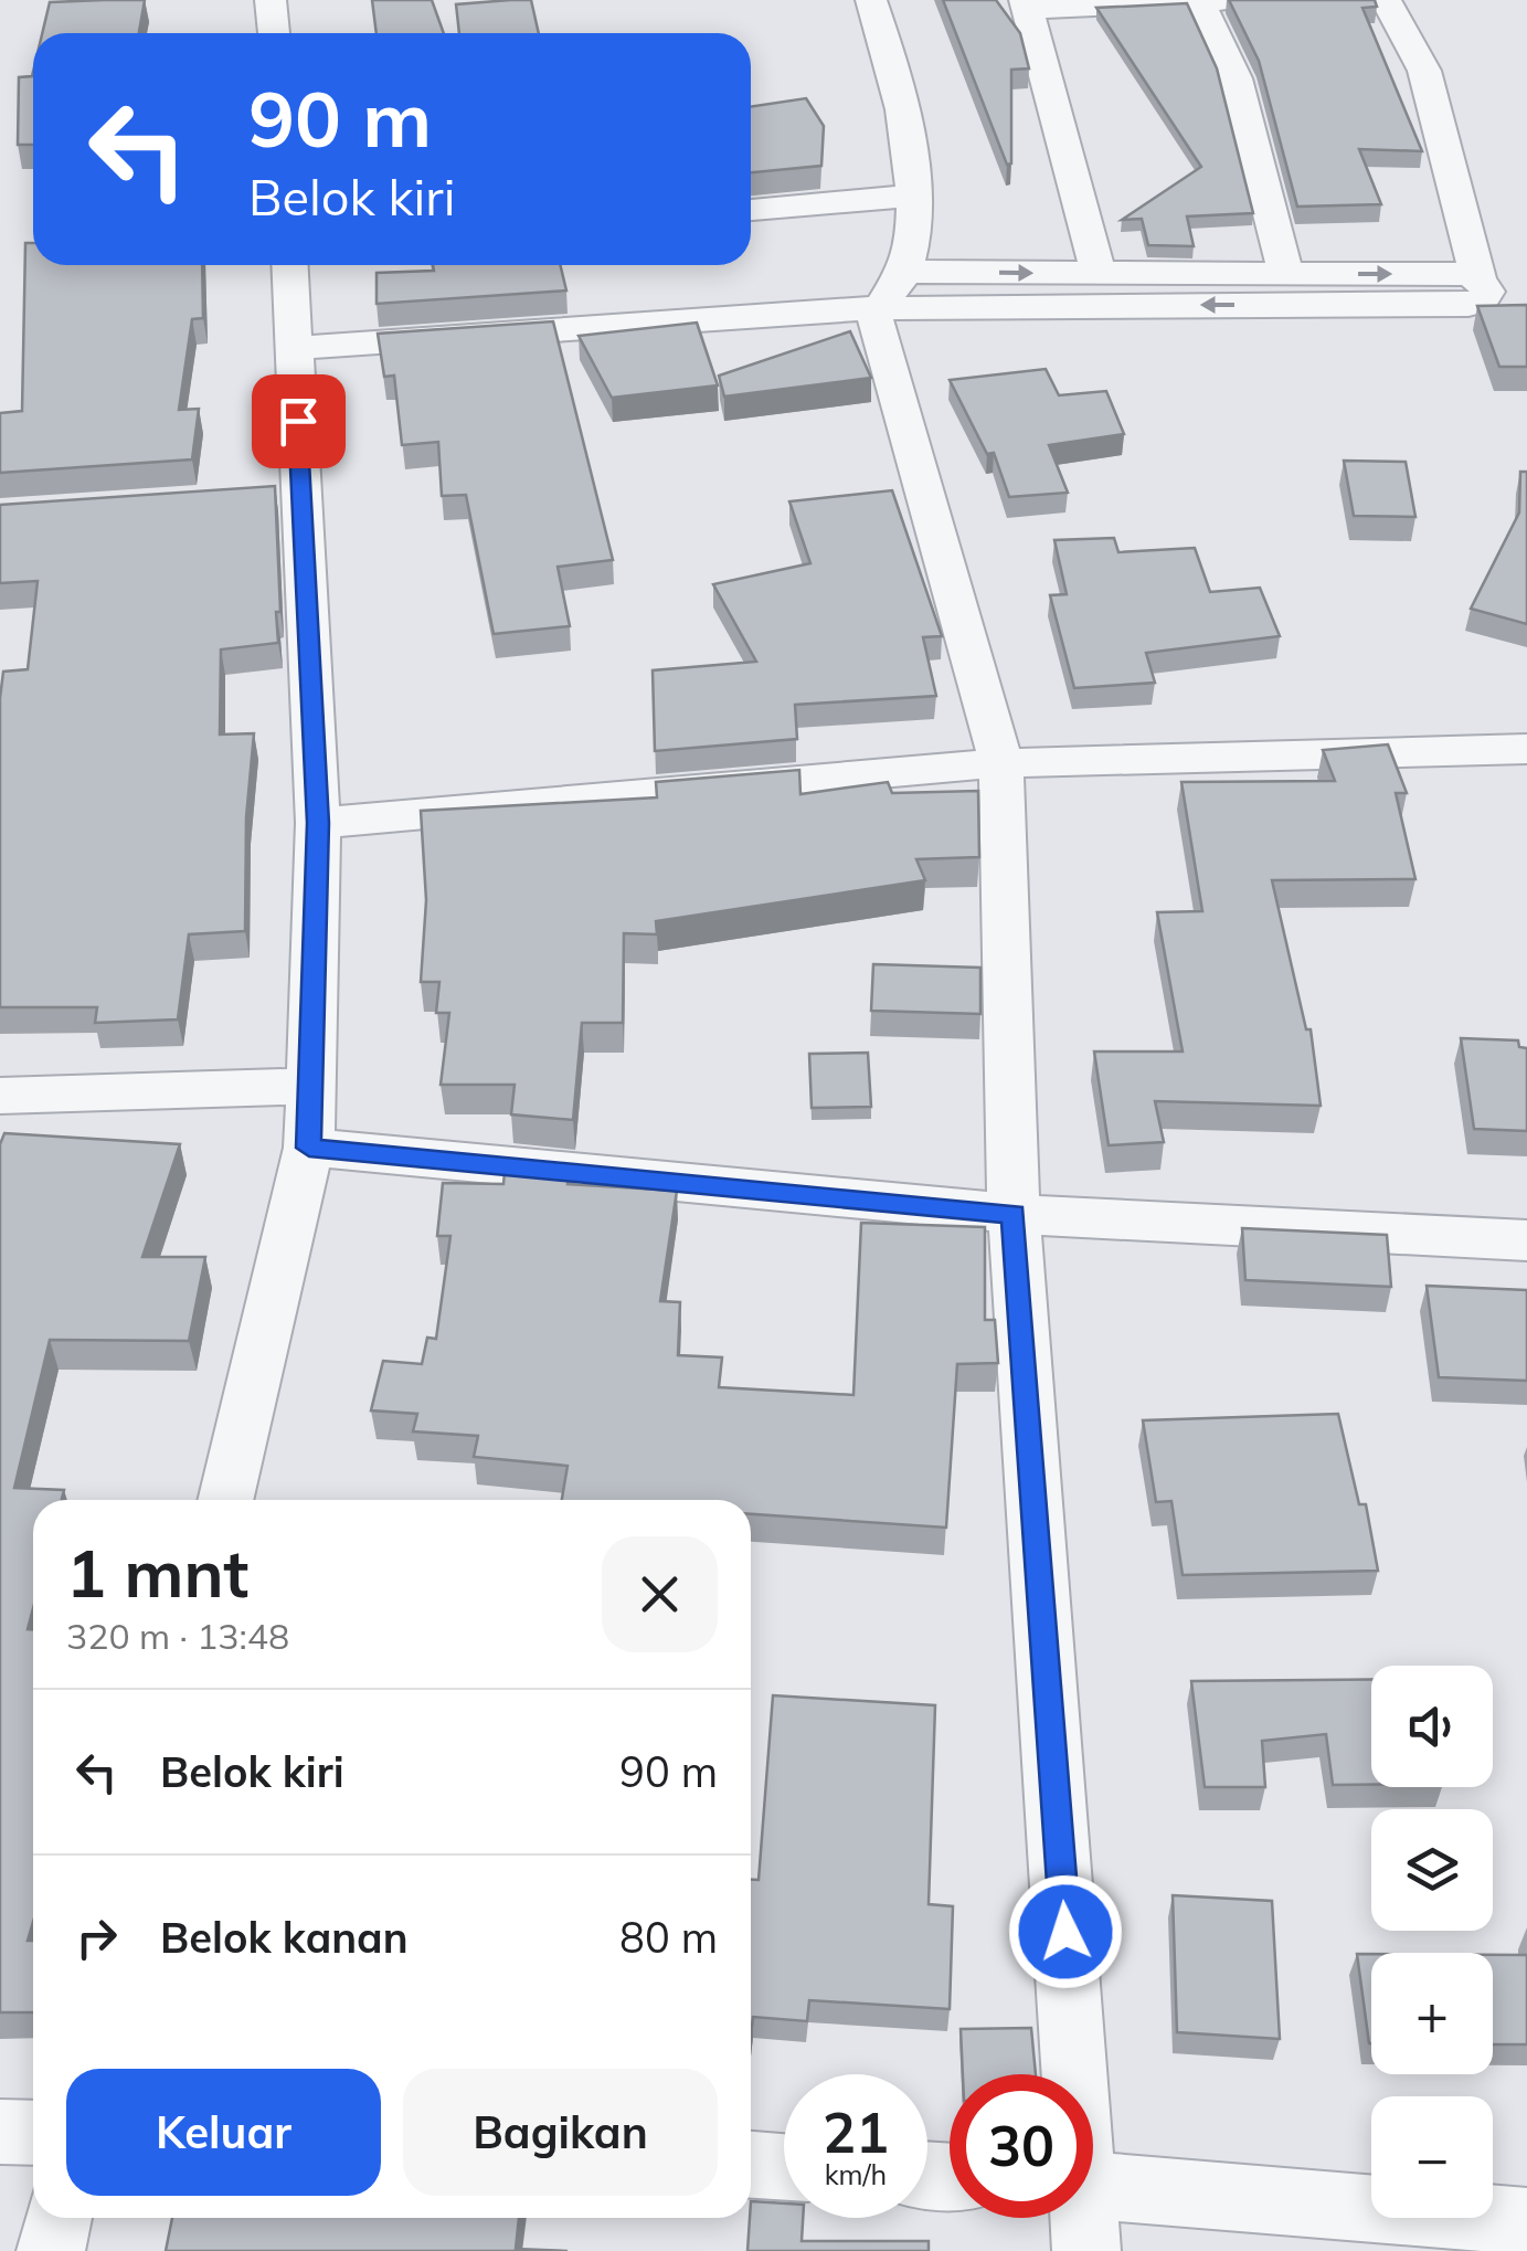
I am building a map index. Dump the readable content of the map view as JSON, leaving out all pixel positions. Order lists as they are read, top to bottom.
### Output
{
  "page": {
    "turn": ["90 m", "Belok kiri"],
    "heading": ["1 mnt", "320 m · 13:48"],
    "map_buttons": ["+", "−"],
    "list": [
      {
        "name": "Belok kiri",
        "value": "90 m"
      },
      {
        "name": "Belok kanan",
        "value": "80 m"
      }
    ],
    "buttons": ["Keluar", "Bagikan"],
    "speed": "21 km/h",
    "limit": "30"
  }
}
